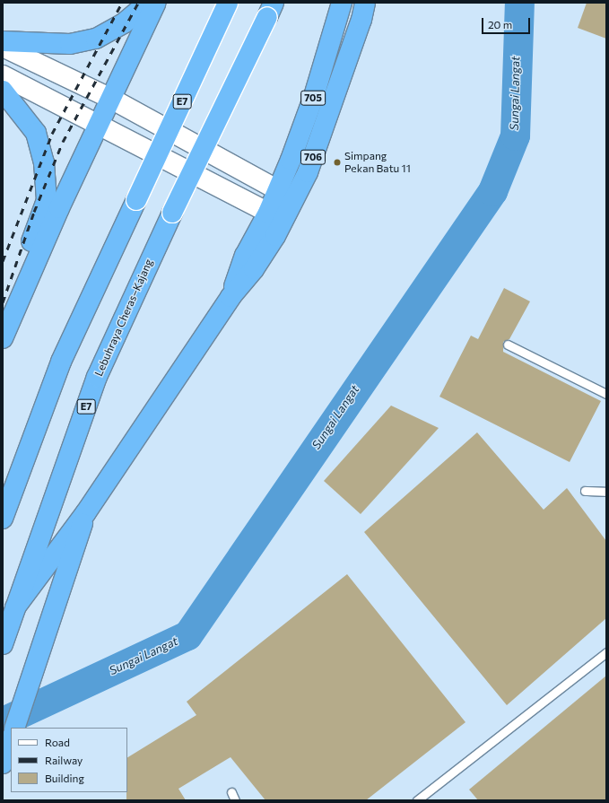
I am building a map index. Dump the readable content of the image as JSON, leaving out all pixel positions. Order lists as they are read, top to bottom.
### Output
{
  "streets": {
    "highway": [
      "705",
      "E7",
      "706",
      "Lebuhraya Cheras–Kajang"
    ]
  },
  "water": ["Sungai Langat"],
  "places": ["Simpang Pekan Batu 11"],
  "legend": ["Road", "Railway", "Building"],
  "scale_bar": "20 m"
}
